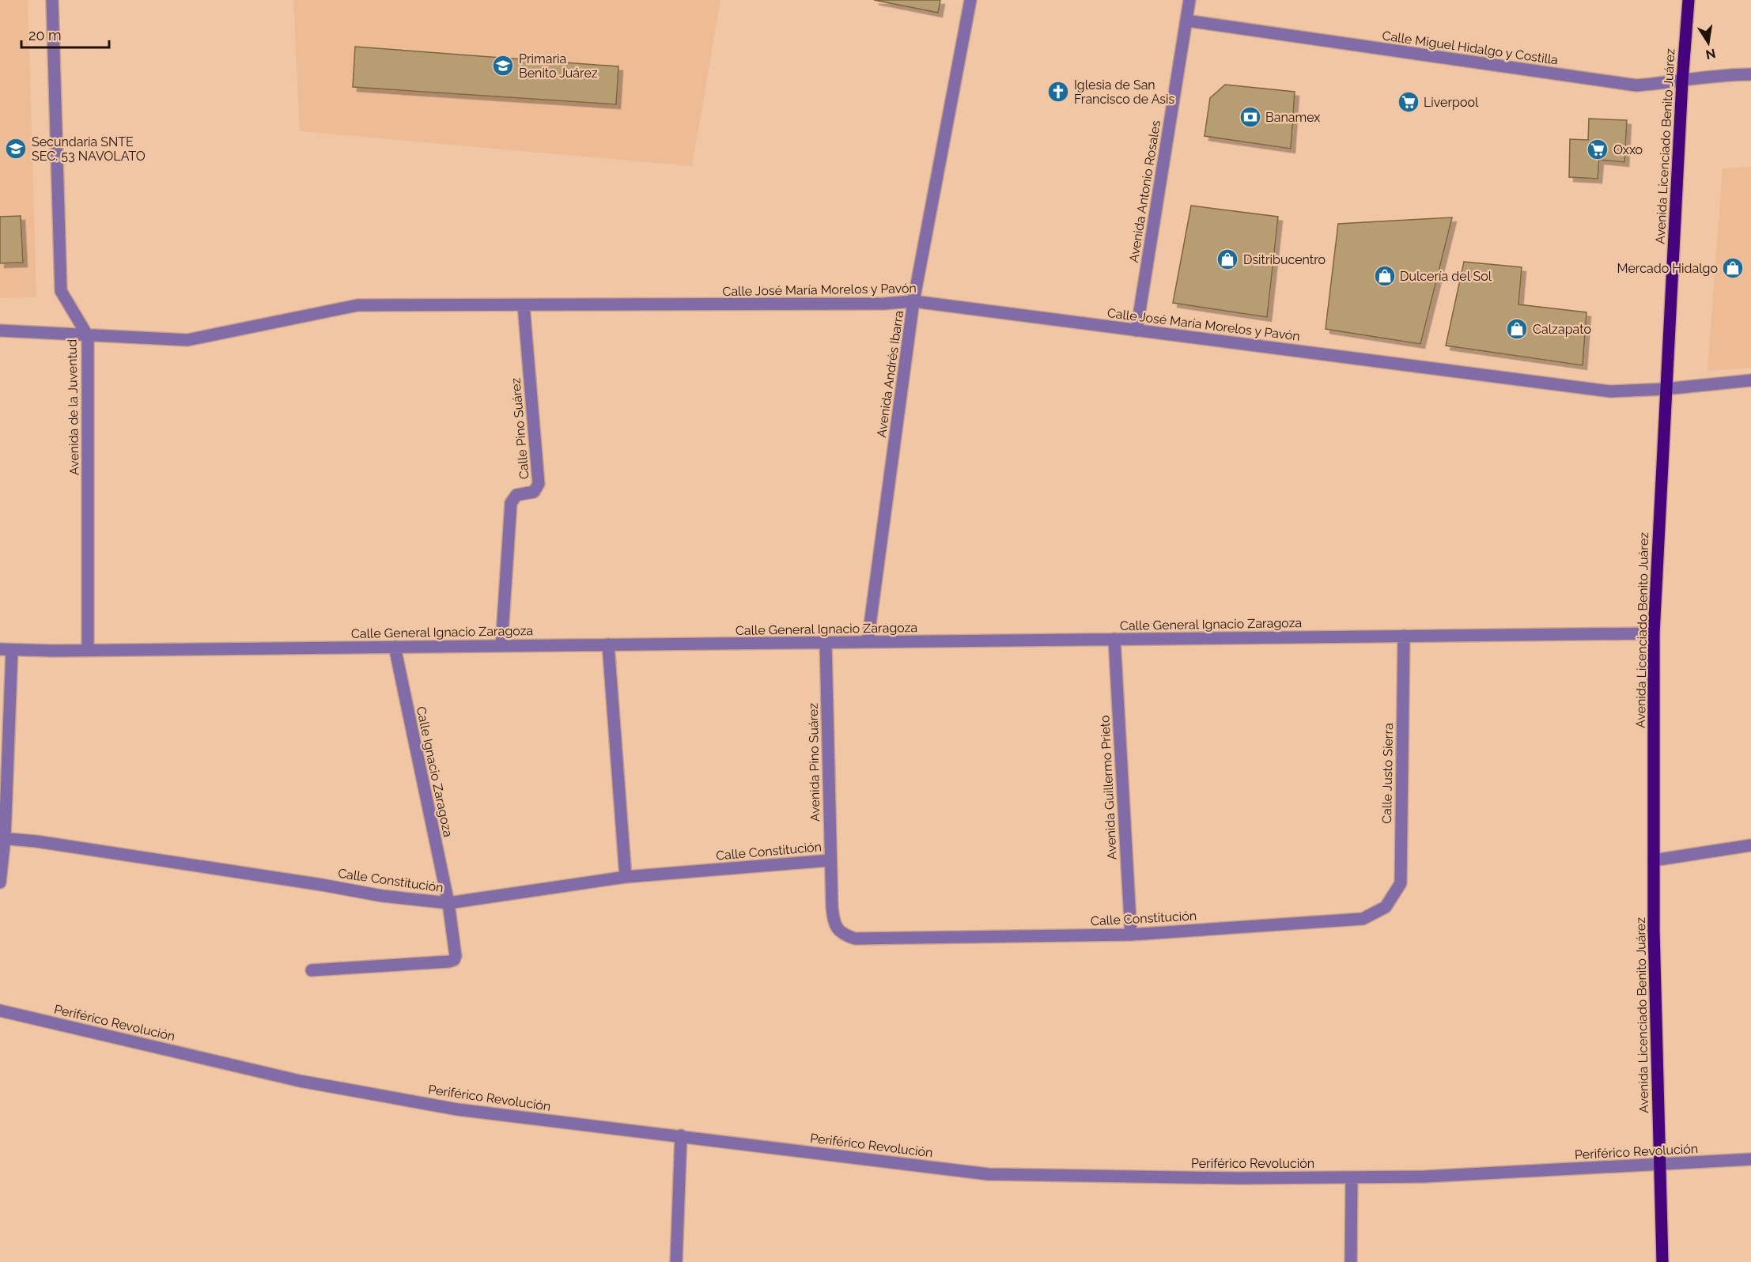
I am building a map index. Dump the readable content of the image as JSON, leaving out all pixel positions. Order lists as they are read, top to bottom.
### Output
{
  "streets": {
    "main road": ["Avenida Licenciado Benito Juárez"],
    "street": [
      "Calle Miguel Hidalgo y Costilla",
      "Avenida Antonio Rosales",
      "Calle José María Morelos y Pavón",
      "Avenida Andrés Ibarra",
      "Avenida de la Juventud",
      "Calle Pino Suárez",
      "Calle General Ignacio Zaragoza",
      "Avenida Pino Suárez",
      "Calle Ignacio Zaragoza",
      "Calle Justo Sierra",
      "Avenida Guillermo Prieto",
      "Calle Constitución",
      "Periférico Revolución"
    ]
  },
  "crossings": [
    ["Calle Miguel Hidalgo y Costilla", "Avenida Licenciado Benito Juárez"],
    ["Calle Miguel Hidalgo y Costilla", "Avenida Antonio Rosales"],
    ["Avenida Licenciado Benito Juárez", "Calle José María Morelos y Pavón"],
    ["Avenida Licenciado Benito Juárez", "Calle General Ignacio Zaragoza"],
    ["Avenida Licenciado Benito Juárez", "Periférico Revolución"],
    ["Avenida Antonio Rosales", "Calle José María Morelos y Pavón"],
    ["Calle José María Morelos y Pavón", "Avenida Andrés Ibarra"],
    ["Calle José María Morelos y Pavón", "Avenida de la Juventud"],
    ["Calle José María Morelos y Pavón", "Calle Pino Suárez"],
    ["Avenida Andrés Ibarra", "Calle General Ignacio Zaragoza"],
    ["Avenida de la Juventud", "Calle General Ignacio Zaragoza"],
    ["Calle Pino Suárez", "Calle General Ignacio Zaragoza"],
    ["Calle General Ignacio Zaragoza", "Avenida Pino Suárez"],
    ["Calle General Ignacio Zaragoza", "Calle Ignacio Zaragoza"],
    ["Calle General Ignacio Zaragoza", "Calle Justo Sierra"],
    ["Calle General Ignacio Zaragoza", "Avenida Guillermo Prieto"],
    ["Avenida Pino Suárez", "Calle Constitución"],
    ["Calle Ignacio Zaragoza", "Calle Constitución"],
    ["Calle Justo Sierra", "Calle Constitución"],
    ["Avenida Guillermo Prieto", "Calle Constitución"]
  ],
  "places": {
    "school or university": ["Primaria Benito Juárez", "Secundaria SNTE SEC. 53 NAVOLATO"],
    "church": ["Iglesia de San Francisco de Asis"],
    "supermarket": ["Liverpool", "Oxxo"],
    "bank": ["Banamex"],
    "shop": [
      "Dsitribucentro",
      "Mercado Hidalgo",
      "Dulcería del Sol",
      "Calzapato"
    ]
  },
  "scale_bar": "20 m",
  "north": "bottom"
}
